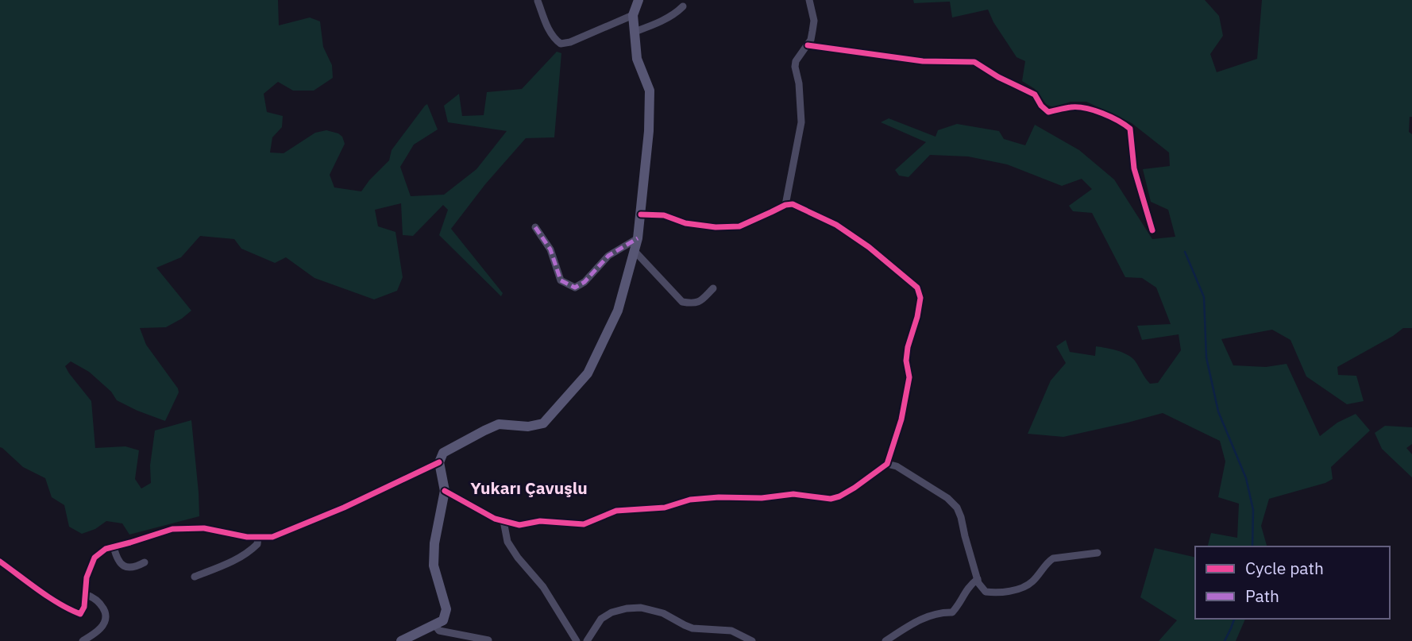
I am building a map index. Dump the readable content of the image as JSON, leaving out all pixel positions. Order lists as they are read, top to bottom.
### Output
{
  "districts": ["Yukarı Çavuşlu"],
  "legend": ["Cycle path", "Path"]
}
